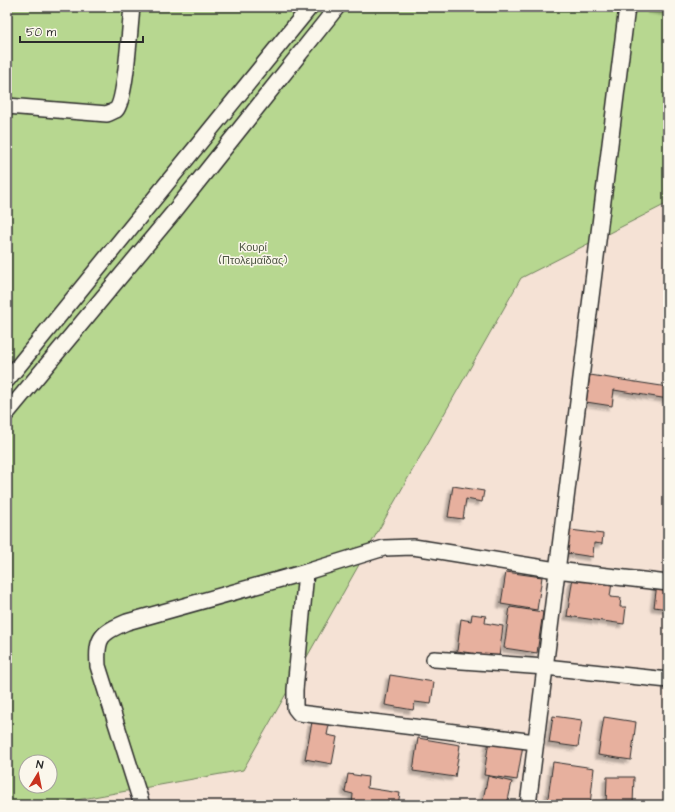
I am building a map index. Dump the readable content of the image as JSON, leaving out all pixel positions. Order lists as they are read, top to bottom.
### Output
{
  "parks": ["Κουρί (Πτολεμαΐδας)"],
  "scale_bar": "50 m",
  "north": "top"
}
